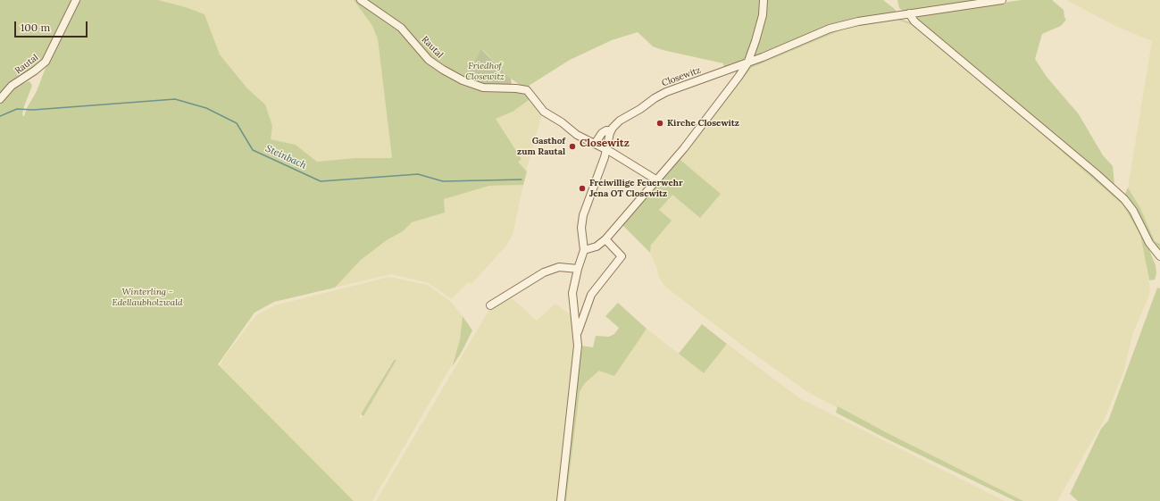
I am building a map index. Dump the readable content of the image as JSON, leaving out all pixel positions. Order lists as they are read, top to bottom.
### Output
{
  "streets": {
    "street": ["Rautal", "Closewitz"]
  },
  "crossings": [
    ["Rautal", "Closewitz"]
  ],
  "districts": ["Closewitz"],
  "water": ["Steinbach"],
  "parks": ["Friedhof Closewitz", "Winterling - Edellaubholzwald"],
  "places": ["Kirche Closewitz", "Gasthof zum Rautal", "Freiwillige Feuerwehr Jena OT Closewitz"],
  "scale_bar": "100 m"
}
